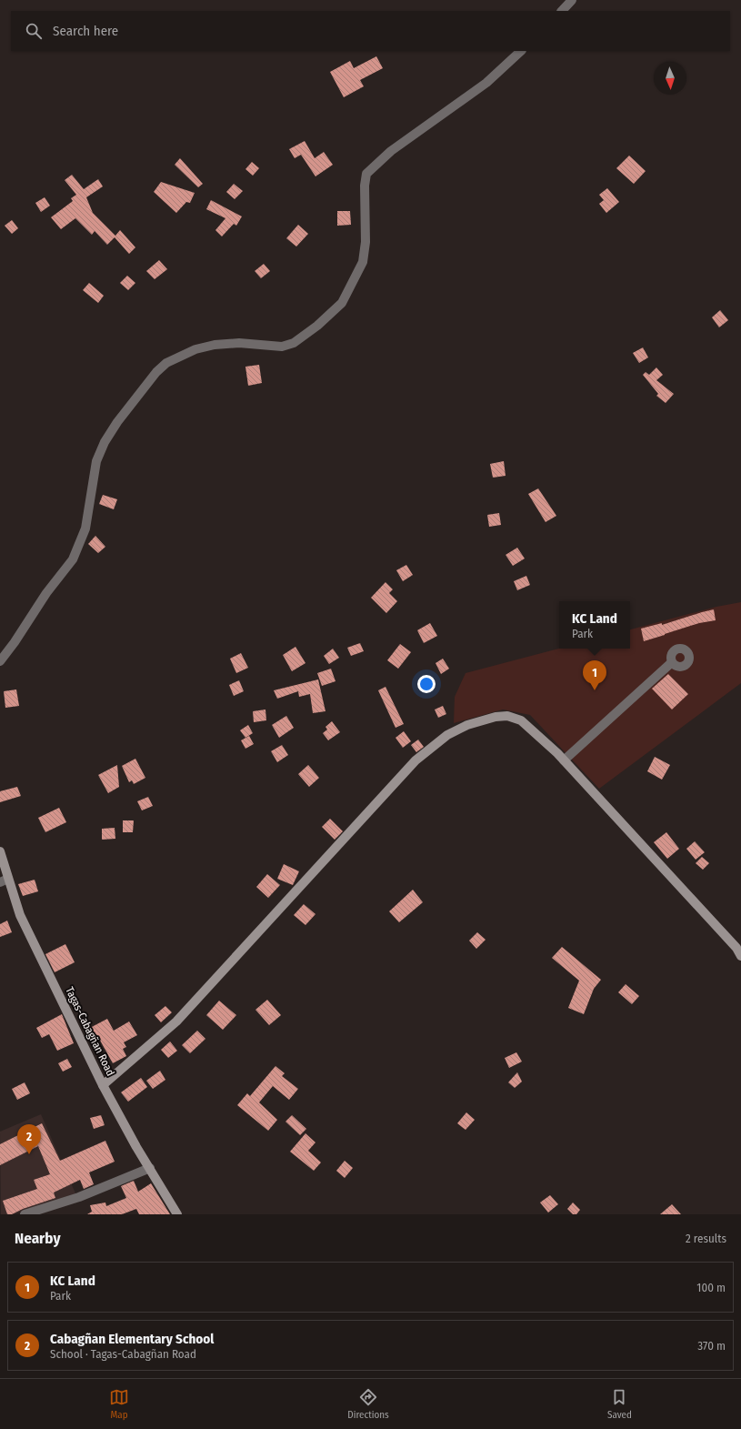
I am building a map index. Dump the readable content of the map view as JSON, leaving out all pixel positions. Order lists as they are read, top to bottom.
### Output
{
  "streets": {
    "street": ["Tagas-Cabagñan Road"]
  },
  "north": "bottom",
  "page": {
    "search": "Search here",
    "popup": ["KC Land", "Park"],
    "pins": ["1", "2"],
    "heading": ["Nearby", "2 results"],
    "list": [
      {
        "mark": "1",
        "name": "KC Land",
        "note": "Park",
        "value": "100 m"
      },
      {
        "mark": "2",
        "name": "Cabagñan Elementary School",
        "note": "School · Tagas-Cabagñan Road",
        "value": "370 m"
      }
    ],
    "nav": ["Map", "Directions", "Saved"]
  }
}
